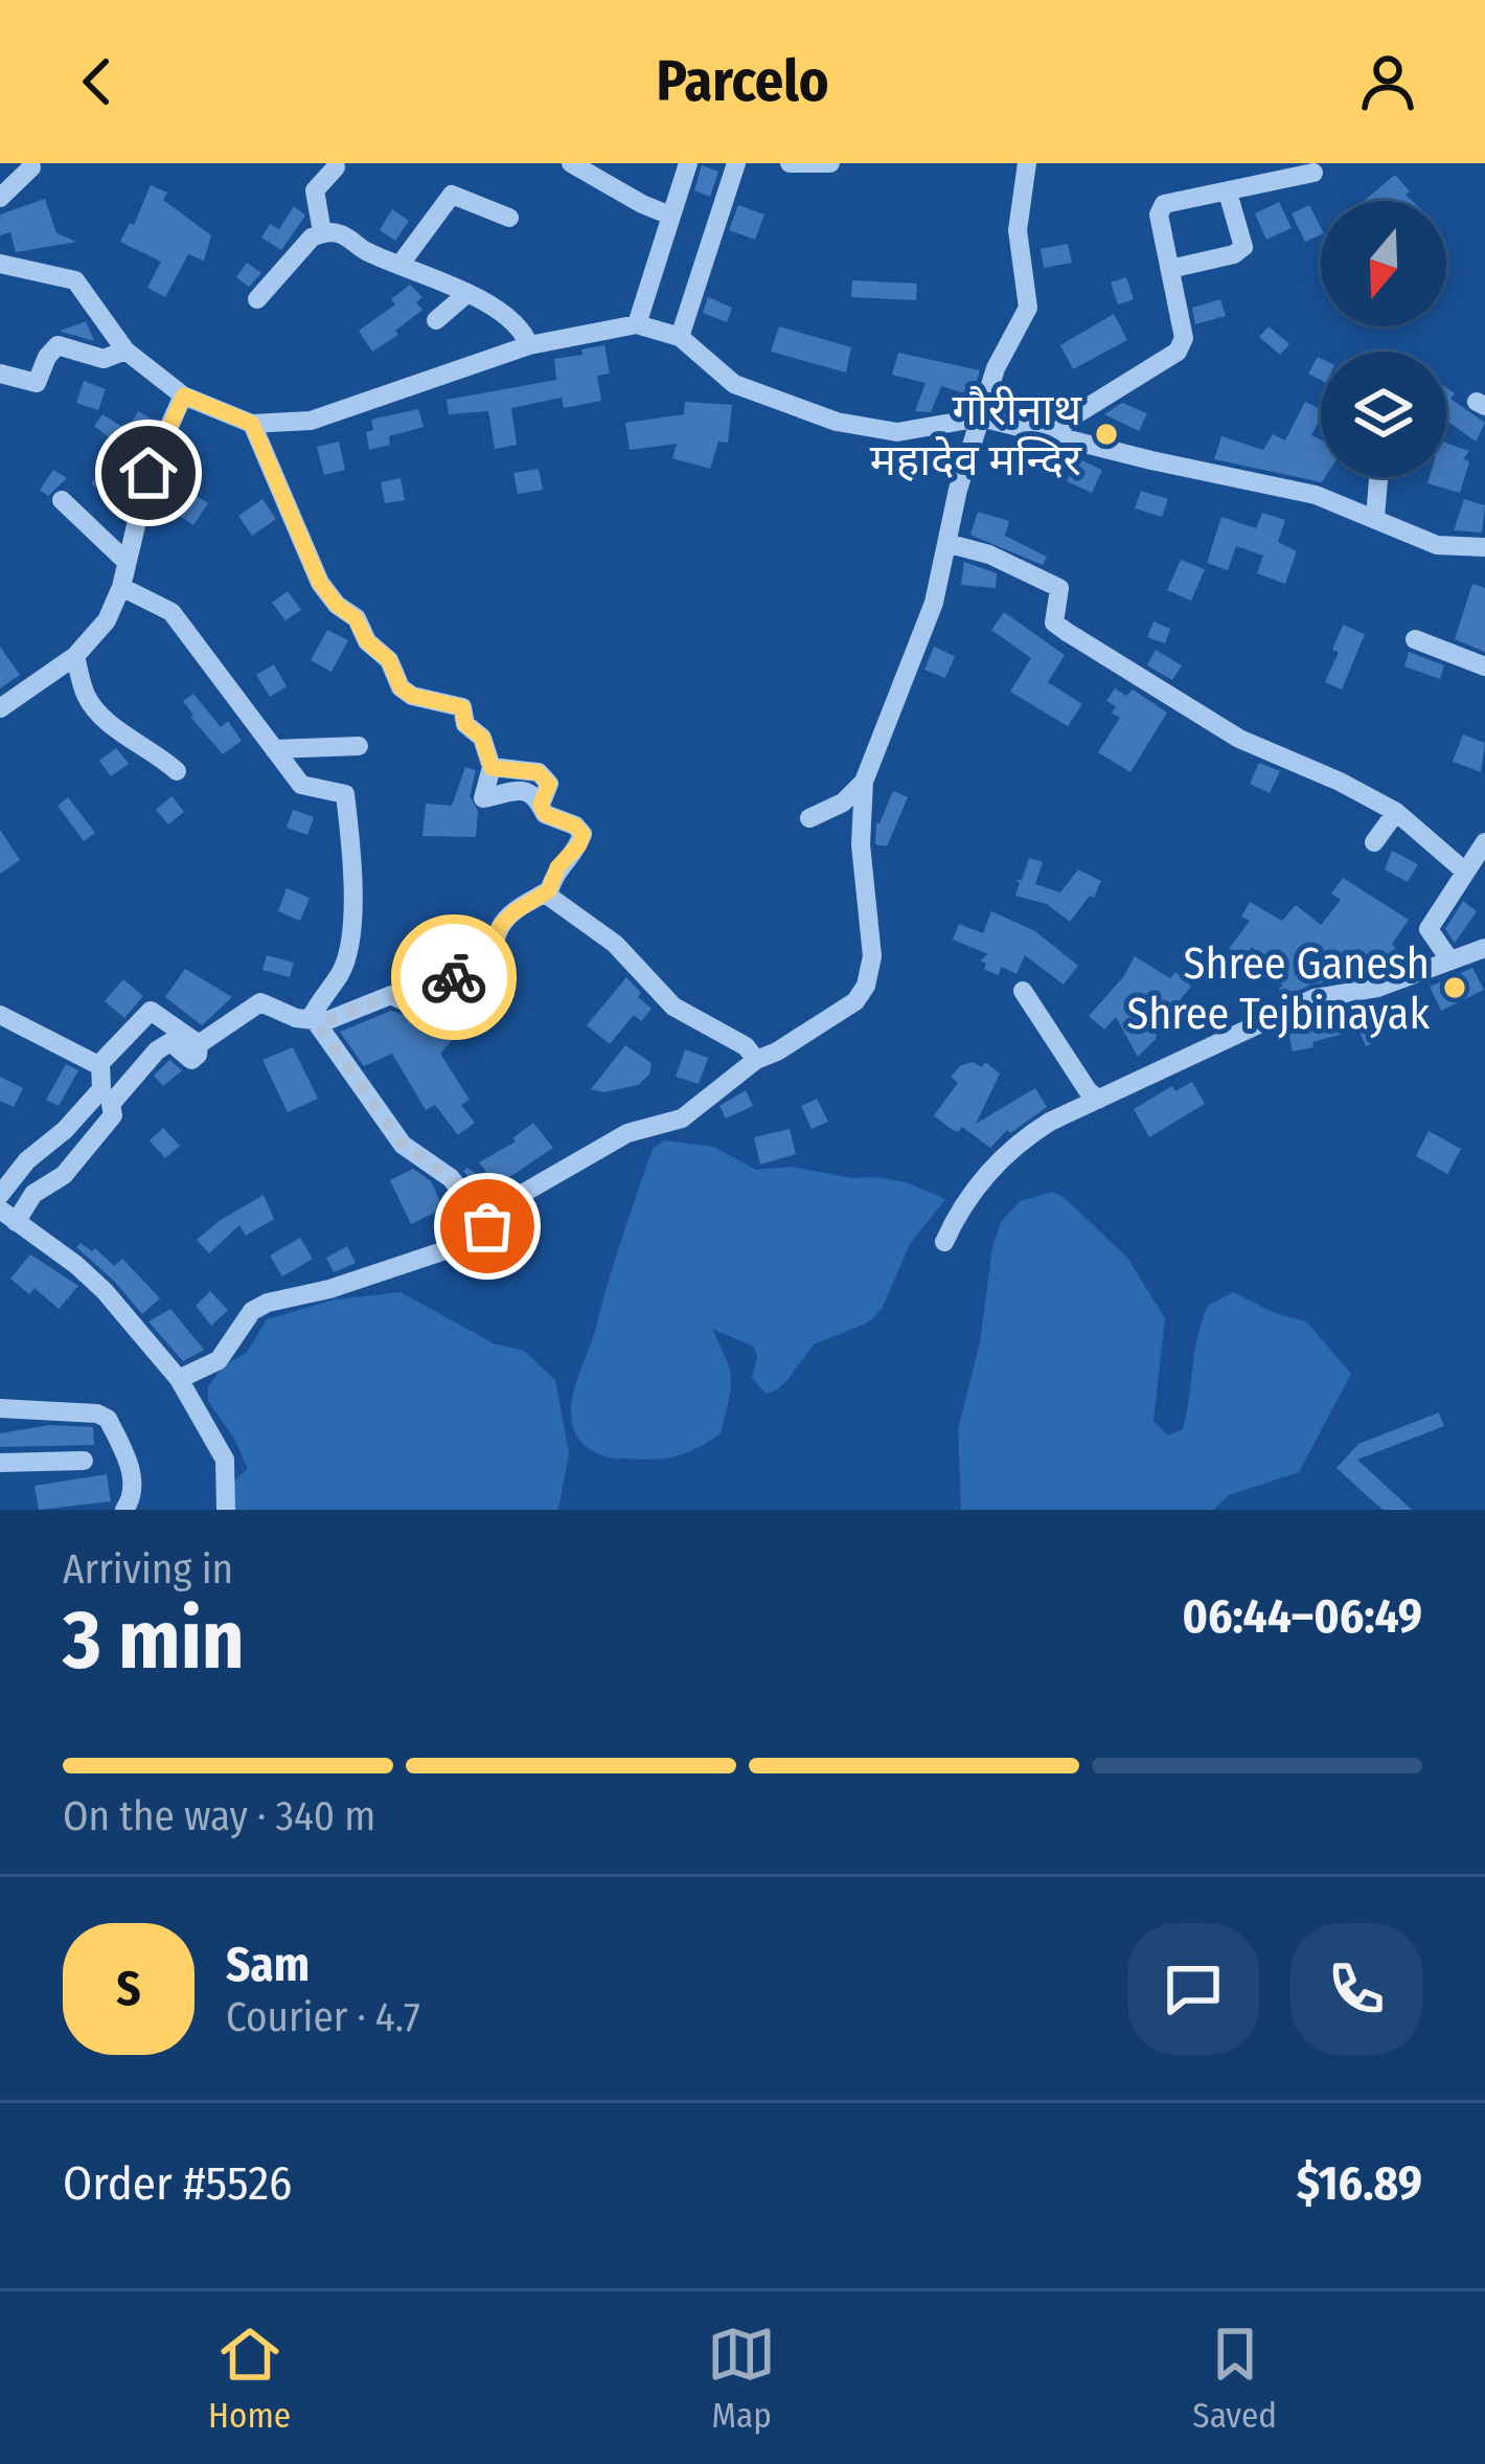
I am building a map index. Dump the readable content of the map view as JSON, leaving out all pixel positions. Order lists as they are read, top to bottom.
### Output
{
  "places": ["गौरीनाथ महादेव मन्दिर", "Shree Ganesh Shree Tejbinayak"],
  "north": "bottom",
  "page": {
    "header": "Parcelo",
    "heading": ["3 min", "Arriving in", "06:44–06:49"],
    "panel": [
      "Sam",
      "Courier · 4.7",
      "Order #5526",
      "$16.89"
    ],
    "bar": "On the way · 340 m",
    "round": "S",
    "tabs": ["Home", "Map", "Saved"]
  }
}
